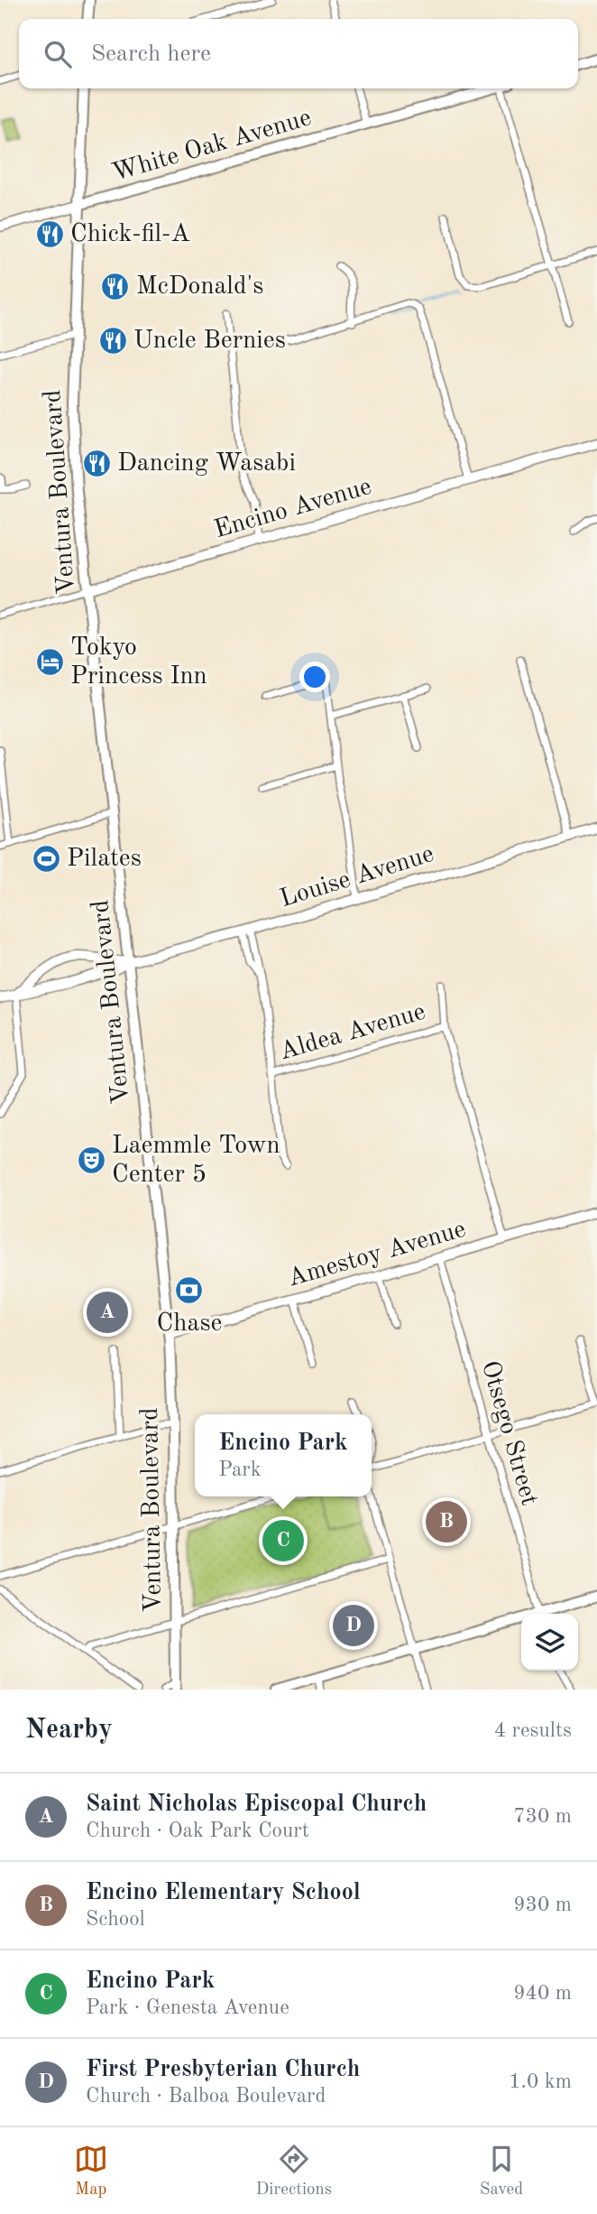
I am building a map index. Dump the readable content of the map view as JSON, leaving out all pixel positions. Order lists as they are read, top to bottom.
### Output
{
  "streets": {
    "main road": ["White Oak Avenue", "Ventura Boulevard"],
    "street": [
      "Encino Avenue",
      "Louise Avenue",
      "Aldea Avenue",
      "Amestoy Avenue",
      "Otsego Street"
    ]
  },
  "crossings": [
    ["White Oak Avenue", "Ventura Boulevard"],
    ["Ventura Boulevard", "Encino Avenue"],
    ["Ventura Boulevard", "Louise Avenue"],
    ["Ventura Boulevard", "Amestoy Avenue"],
    ["Amestoy Avenue", "Otsego Street"]
  ],
  "places": {
    "restaurant": [
      "Chick-fil-A",
      "McDonald's",
      "Uncle Bernies",
      "Dancing Wasabi"
    ],
    "hotel": ["Tokyo Princess Inn"],
    "sports": ["Pilates"],
    "theatre": ["Laemmle Town Center 5"],
    "bank": ["Chase"]
  },
  "page": {
    "search": "Search here",
    "pins": [
      "A",
      "B",
      "C",
      "D"
    ],
    "popup": ["Encino Park", "Park"],
    "heading": ["Nearby", "4 results"],
    "list": [
      {
        "mark": "A",
        "name": "Saint Nicholas Episcopal Church",
        "note": "Church · Oak Park Court",
        "value": "730 m"
      },
      {
        "mark": "B",
        "name": "Encino Elementary School",
        "note": "School",
        "value": "930 m"
      },
      {
        "mark": "C",
        "name": "Encino Park",
        "note": "Park · Genesta Avenue",
        "value": "940 m"
      },
      {
        "mark": "D",
        "name": "First Presbyterian Church",
        "note": "Church · Balboa Boulevard",
        "value": "1.0 km"
      }
    ],
    "nav": ["Map", "Directions", "Saved"]
  }
}
